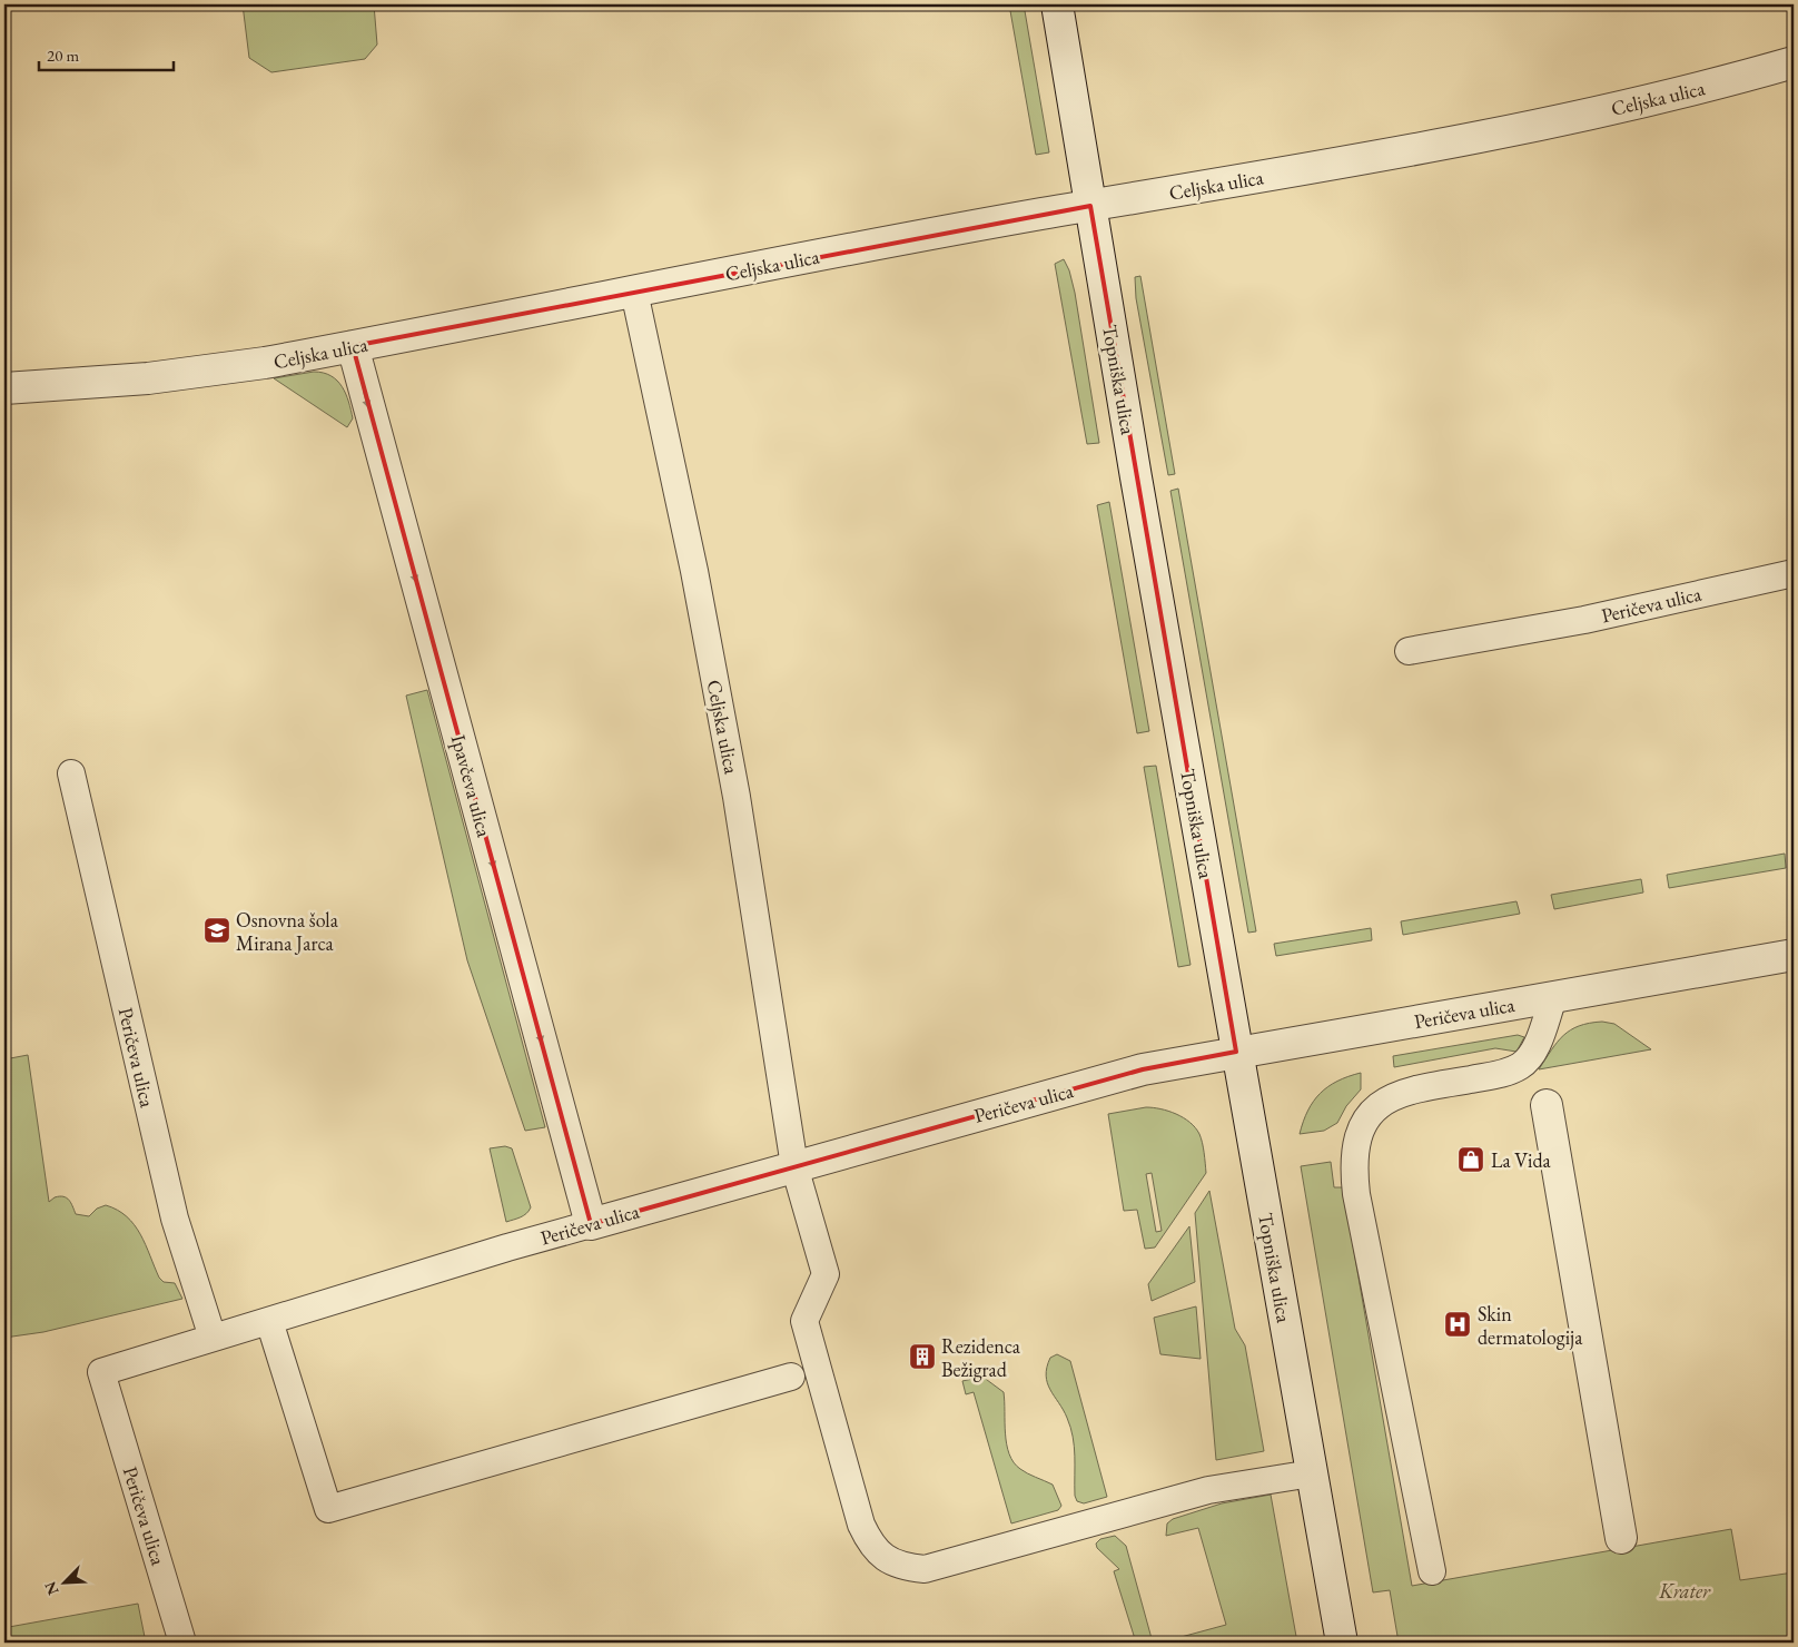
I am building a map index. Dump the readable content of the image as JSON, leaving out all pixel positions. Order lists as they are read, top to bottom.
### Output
{
  "streets": {
    "street": [
      "Celjska ulica",
      "Topniška ulica",
      "Peričeva ulica",
      "Ipavčeva ulica"
    ]
  },
  "crossings": [
    ["Celjska ulica", "Topniška ulica"],
    ["Celjska ulica", "Peričeva ulica"],
    ["Celjska ulica", "Ipavčeva ulica"],
    ["Topniška ulica", "Peričeva ulica"],
    ["Peričeva ulica", "Ipavčeva ulica"]
  ],
  "one_way": ["Ipavčeva ulica"],
  "parks": ["Krater"],
  "places": {
    "school or university": ["Osnovna šola Mirana Jarca"],
    "shop": ["La Vida"],
    "hospital": ["Skin dermatologija"],
    "building": ["Rezidenca Bežigrad"]
  },
  "scale_bar": "20 m",
  "north": "bottom left"
}
